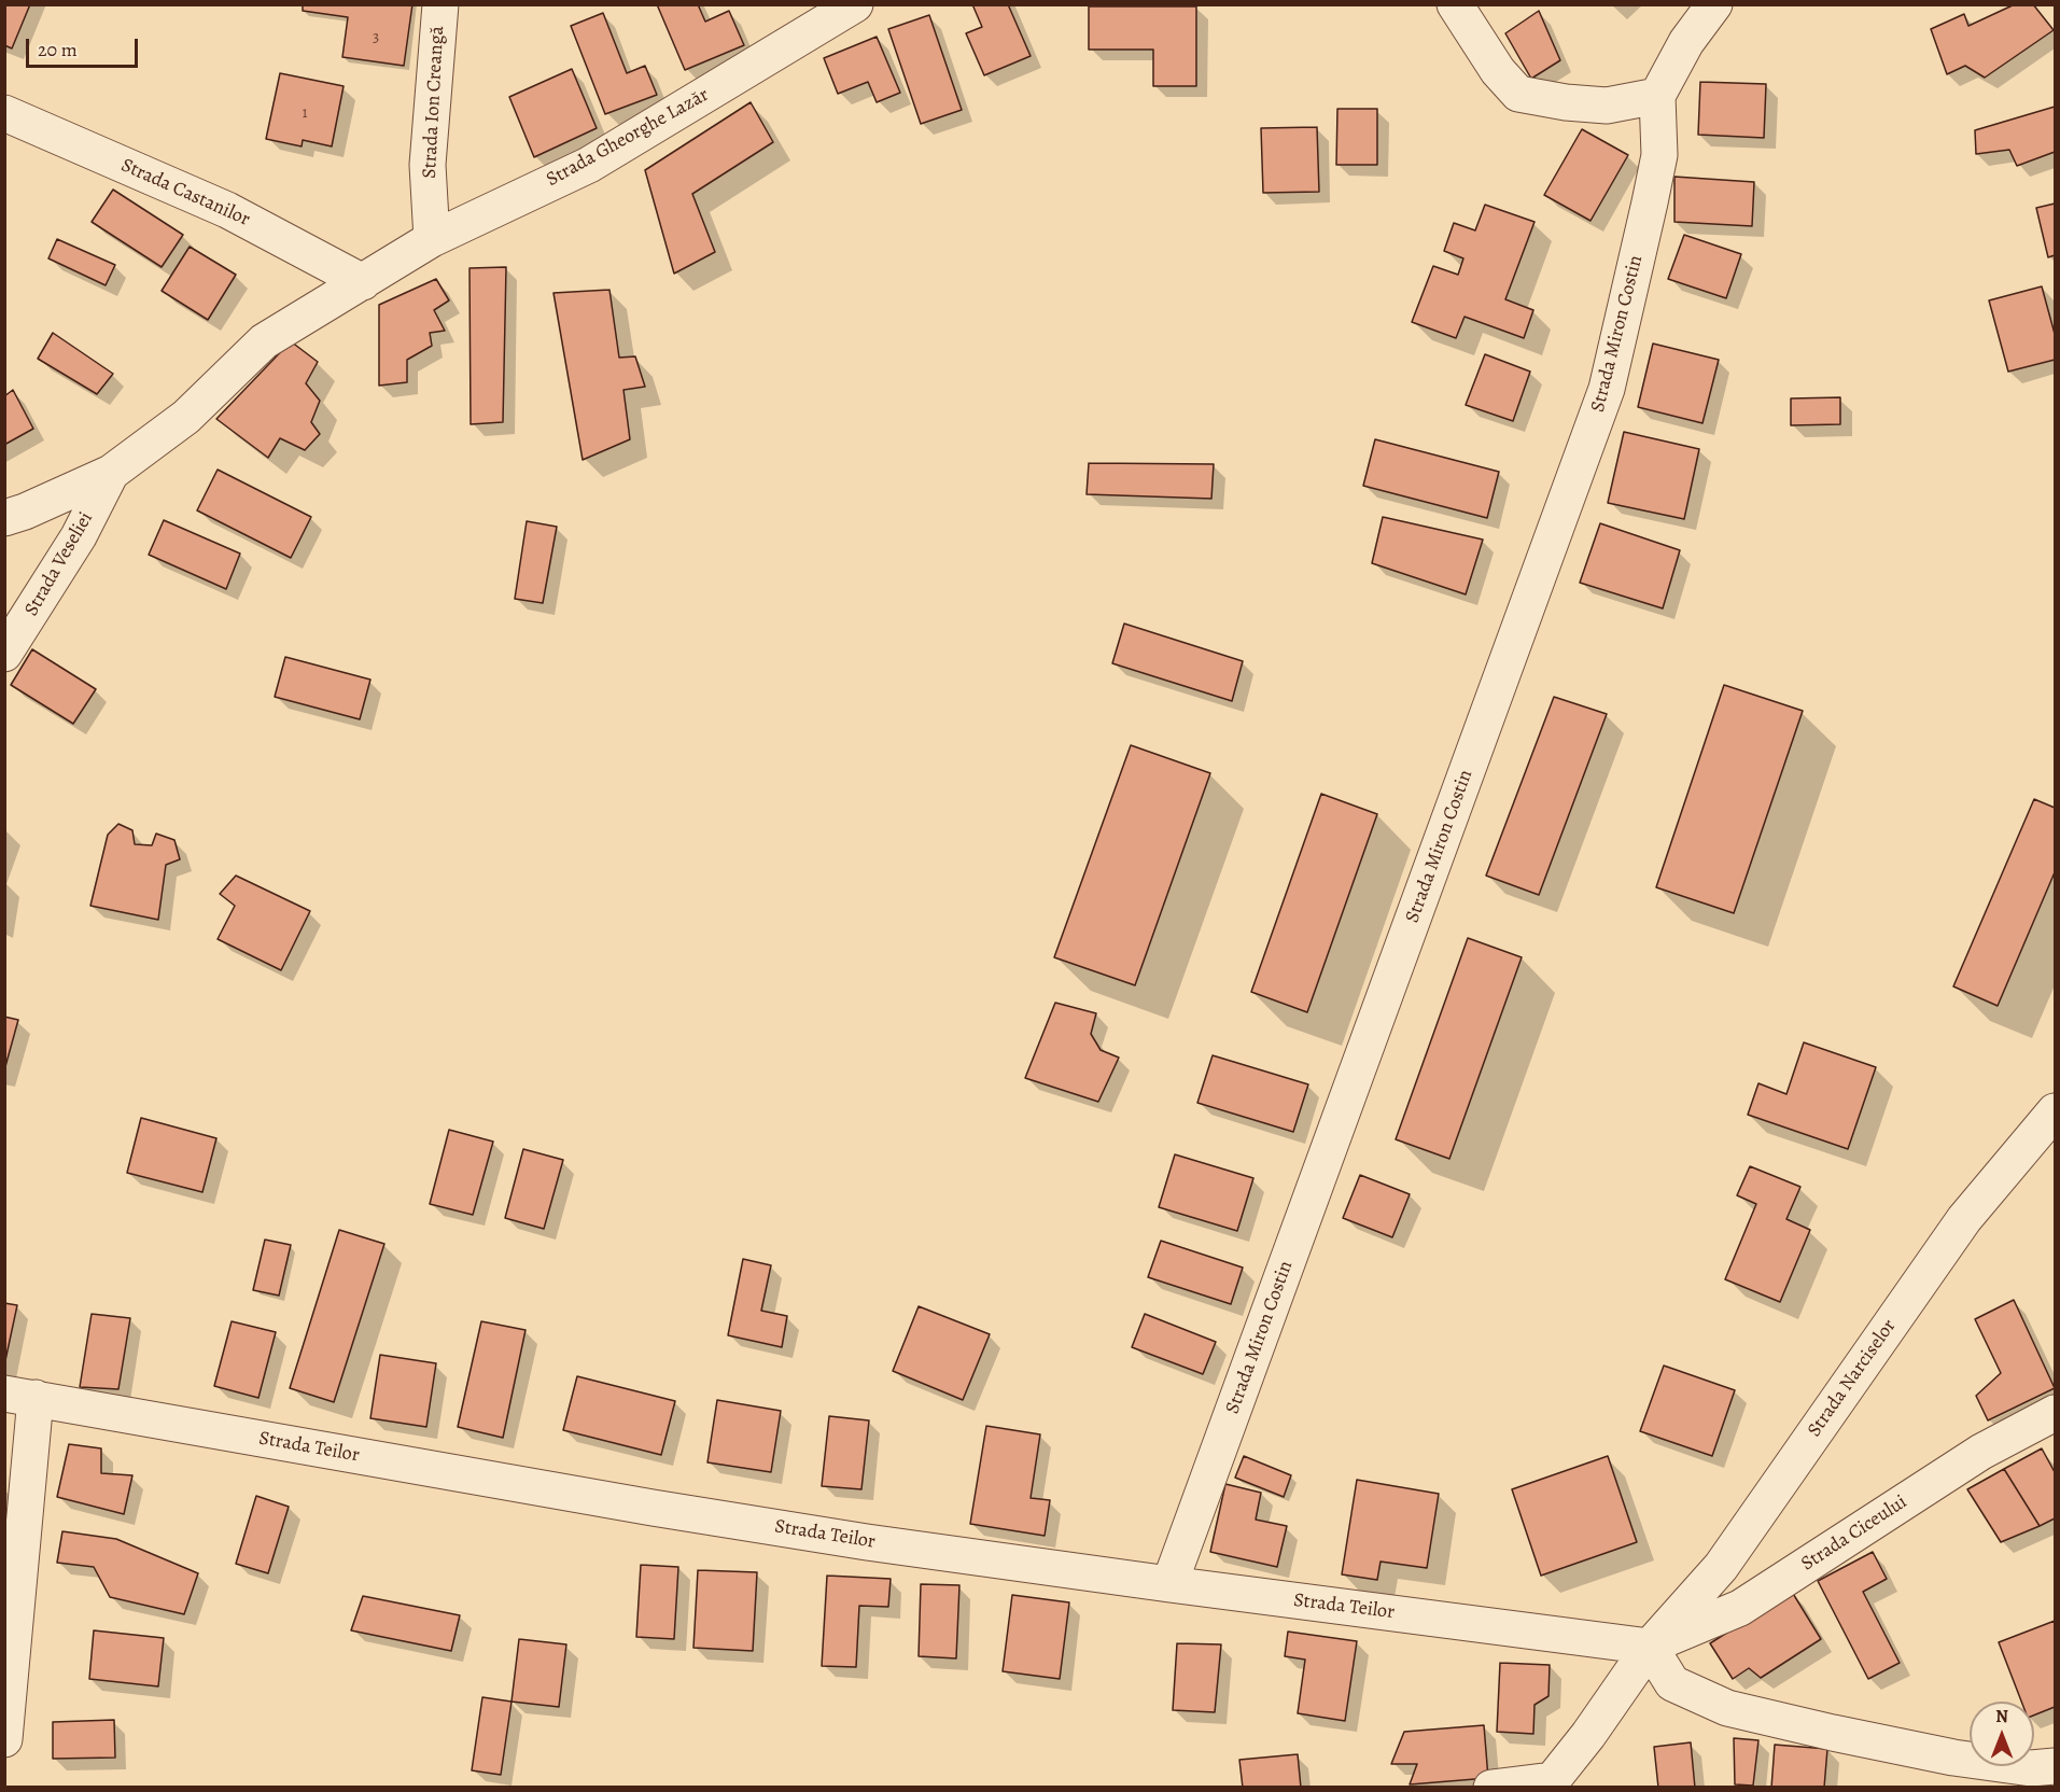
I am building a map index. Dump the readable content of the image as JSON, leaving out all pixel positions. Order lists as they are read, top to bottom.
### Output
{
  "streets": {
    "street": [
      "Strada Ion Creangă",
      "Strada Gheorghe Lazăr",
      "Strada Castanilor",
      "Strada Miron Costin",
      "Strada Veseliei",
      "Strada Narciselor",
      "Strada Teilor",
      "Strada Ciceului"
    ]
  },
  "crossings": [
    ["Strada Ion Creangă", "Strada Gheorghe Lazăr"],
    ["Strada Gheorghe Lazăr", "Strada Castanilor"],
    ["Strada Gheorghe Lazăr", "Strada Veseliei"],
    ["Strada Miron Costin", "Strada Teilor"],
    ["Strada Narciselor", "Strada Teilor"],
    ["Strada Narciselor", "Strada Ciceului"],
    ["Strada Teilor", "Strada Ciceului"]
  ],
  "house_numbers": ["3", "1"],
  "scale_bar": "20 m",
  "north": "top"
}
